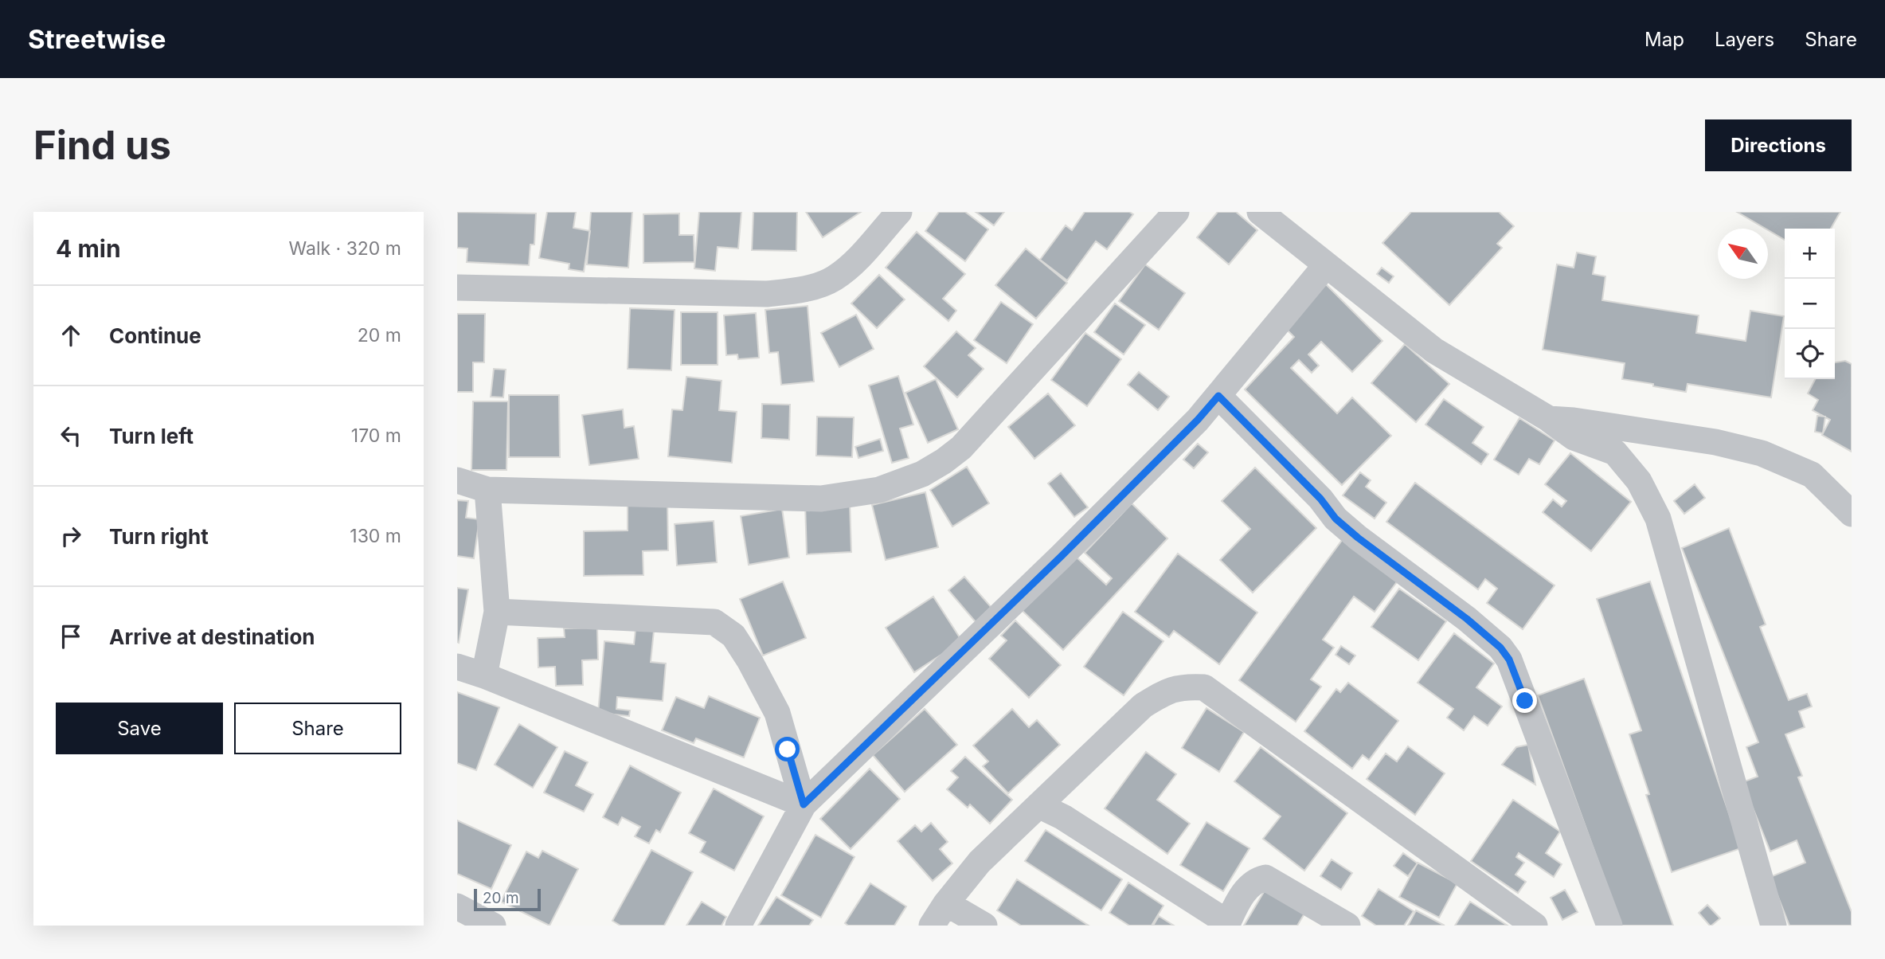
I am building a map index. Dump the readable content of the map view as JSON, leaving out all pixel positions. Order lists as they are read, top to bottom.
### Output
{
  "scale_bar": "20 m",
  "north": "top left",
  "page": {
    "header": "Streetwise",
    "nav": ["Map", "Layers", "Share"],
    "buttons": [
      "Directions",
      ["Save", "Share"]
    ],
    "title": "Find us",
    "heading": ["4 min", "Walk · 320 m"],
    "map_buttons": ["+", "−"],
    "list": [
      ["Continue", "20 m"],
      ["Turn left", "170 m"],
      ["Turn right", "130 m"],
      "Arrive at destination"
    ],
    "scale": "20 m"
  }
}
